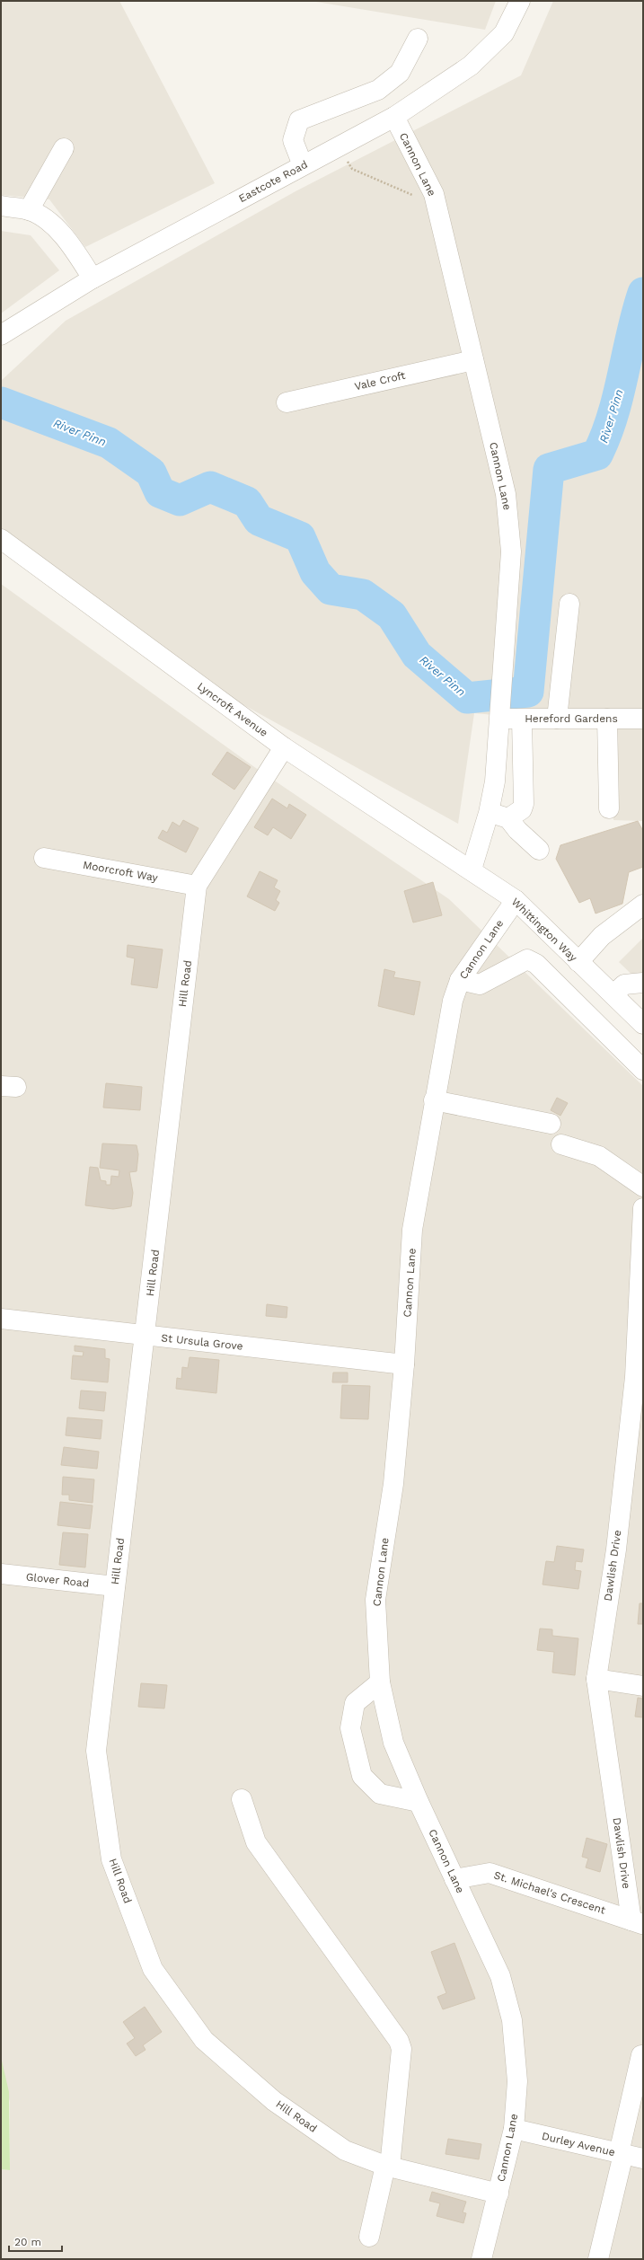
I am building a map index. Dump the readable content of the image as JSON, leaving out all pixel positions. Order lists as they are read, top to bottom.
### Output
{
  "streets": {
    "street": [
      "Cannon Lane",
      "Eastcote Road",
      "Vale Croft",
      "Lyncroft Avenue",
      "Hereford Gardens",
      "Moorcroft Way",
      "Whittington Way",
      "Hill Road",
      "St Ursula Grove",
      "Dawlish Drive",
      "Glover Road",
      "St. Michael's Crescent",
      "Durley Avenue"
    ]
  },
  "crossings": [
    ["Cannon Lane", "Eastcote Road"],
    ["Cannon Lane", "Vale Croft"],
    ["Cannon Lane", "Lyncroft Avenue"],
    ["Cannon Lane", "Hereford Gardens"],
    ["Cannon Lane", "Whittington Way"],
    ["Cannon Lane", "Hill Road"],
    ["Cannon Lane", "St Ursula Grove"],
    ["Cannon Lane", "St. Michael's Crescent"],
    ["Cannon Lane", "Durley Avenue"],
    ["Lyncroft Avenue", "Whittington Way"],
    ["Lyncroft Avenue", "Hill Road"],
    ["Moorcroft Way", "Hill Road"],
    ["Hill Road", "St Ursula Grove"],
    ["Hill Road", "Glover Road"],
    ["Dawlish Drive", "St. Michael's Crescent"]
  ],
  "water": ["River Pinn"],
  "scale_bar": "20 m"
}
